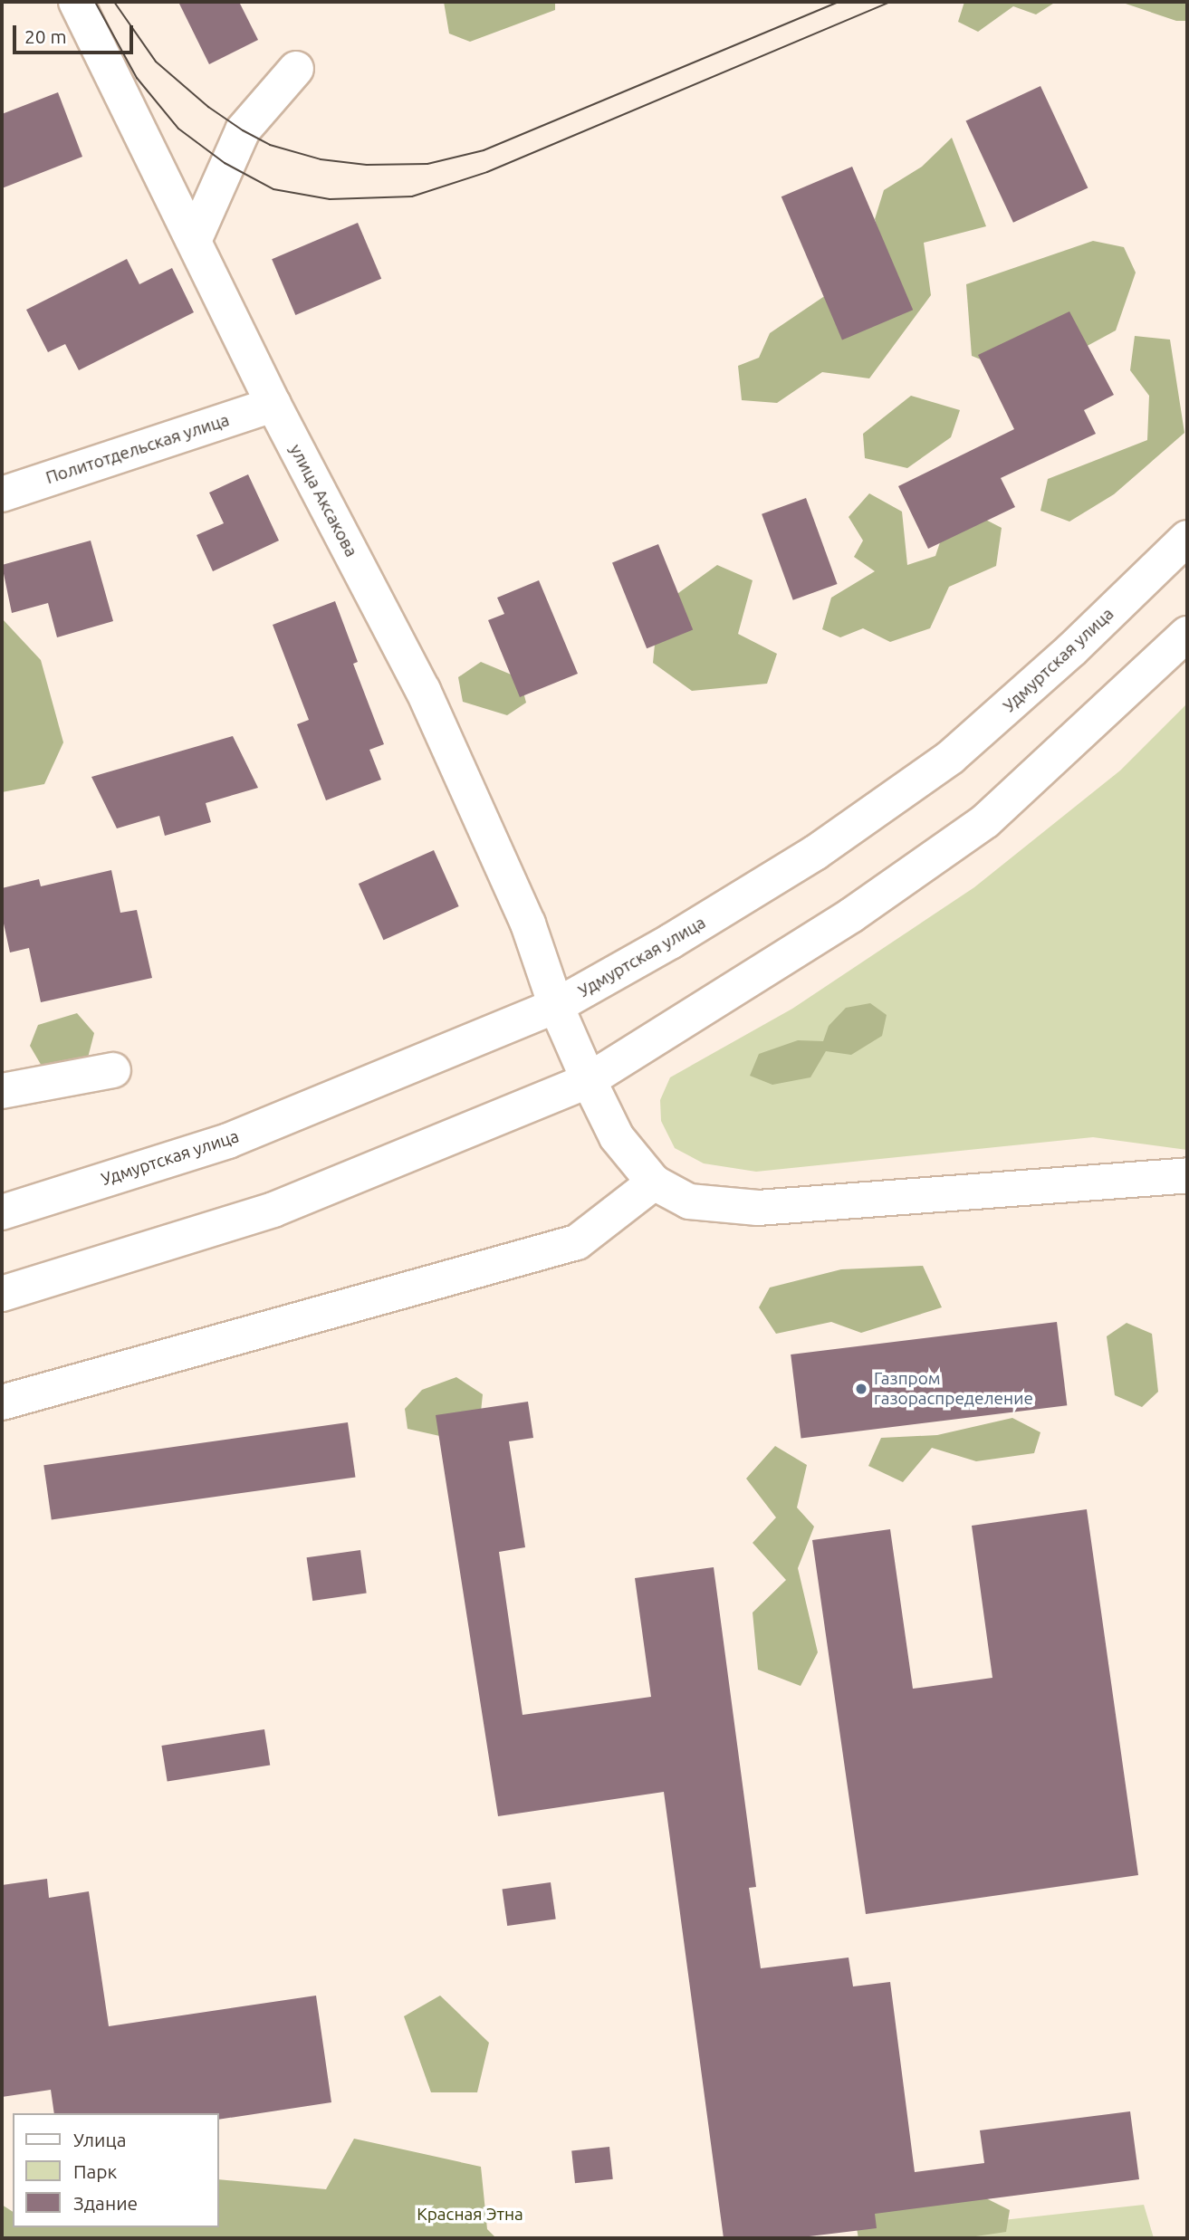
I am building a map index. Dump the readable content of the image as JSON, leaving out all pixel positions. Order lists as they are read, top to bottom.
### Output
{
  "streets": {
    "main road": ["Политотдельская улица", "улица Аксакова", "Удмуртская улица"]
  },
  "crossings": [
    ["Политотдельская улица", "улица Аксакова"],
    ["улица Аксакова", "Удмуртская улица"]
  ],
  "parks": ["Красная Этна"],
  "places": ["Газпром газораспределение"],
  "legend": ["Улица", "Парк", "Здание"],
  "scale_bar": "20 m"
}
